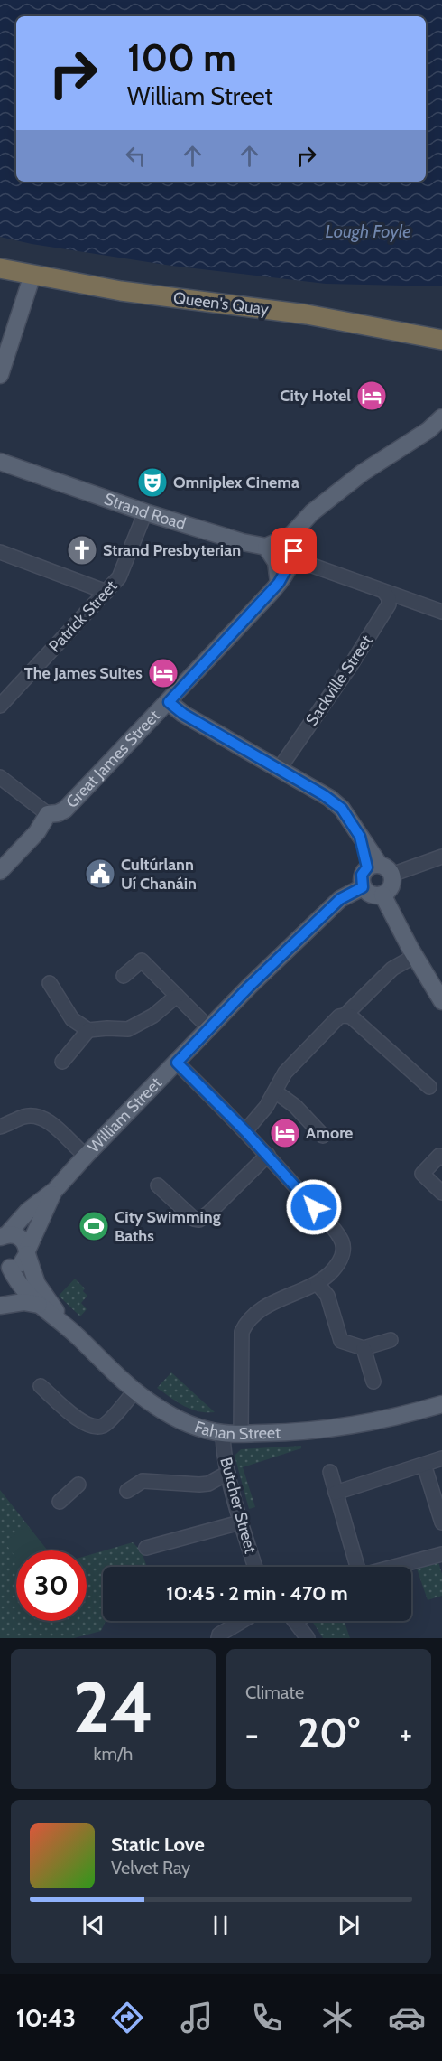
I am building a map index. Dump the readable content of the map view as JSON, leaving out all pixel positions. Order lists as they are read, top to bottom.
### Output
{
  "streets": {
    "highway": ["Queen's Quay"],
    "main road": [
      "Strand Road",
      "Great James Street",
      "William Street",
      "Fahan Street"
    ],
    "street": ["Patrick Street", "Sackville Street", "Butcher Street"]
  },
  "crossings": [
    ["Strand Road", "Patrick Street"],
    ["William Street", "Fahan Street"],
    ["Fahan Street", "Butcher Street"]
  ],
  "water": ["Lough Foyle"],
  "places": {
    "hotel": ["City Hotel", "The James Suites", "Amore"],
    "theatre": ["Omniplex Cinema"],
    "church": ["Strand Presbyterian"],
    "public building": ["Cultúrlann Uí Chanáin"],
    "sports": ["City Swimming Baths"]
  },
  "page": {
    "turn": ["100 m", "William Street"],
    "limit": "30",
    "trip": "10:45 · 2 min · 470 m",
    "tile": [
      ["24", "km/h"],
      "Climate"
    ],
    "heat": ["−", "20°", "+"],
    "song": ["Static Love", "Velvet Ray"],
    "tabs": "10:43"
  }
}
